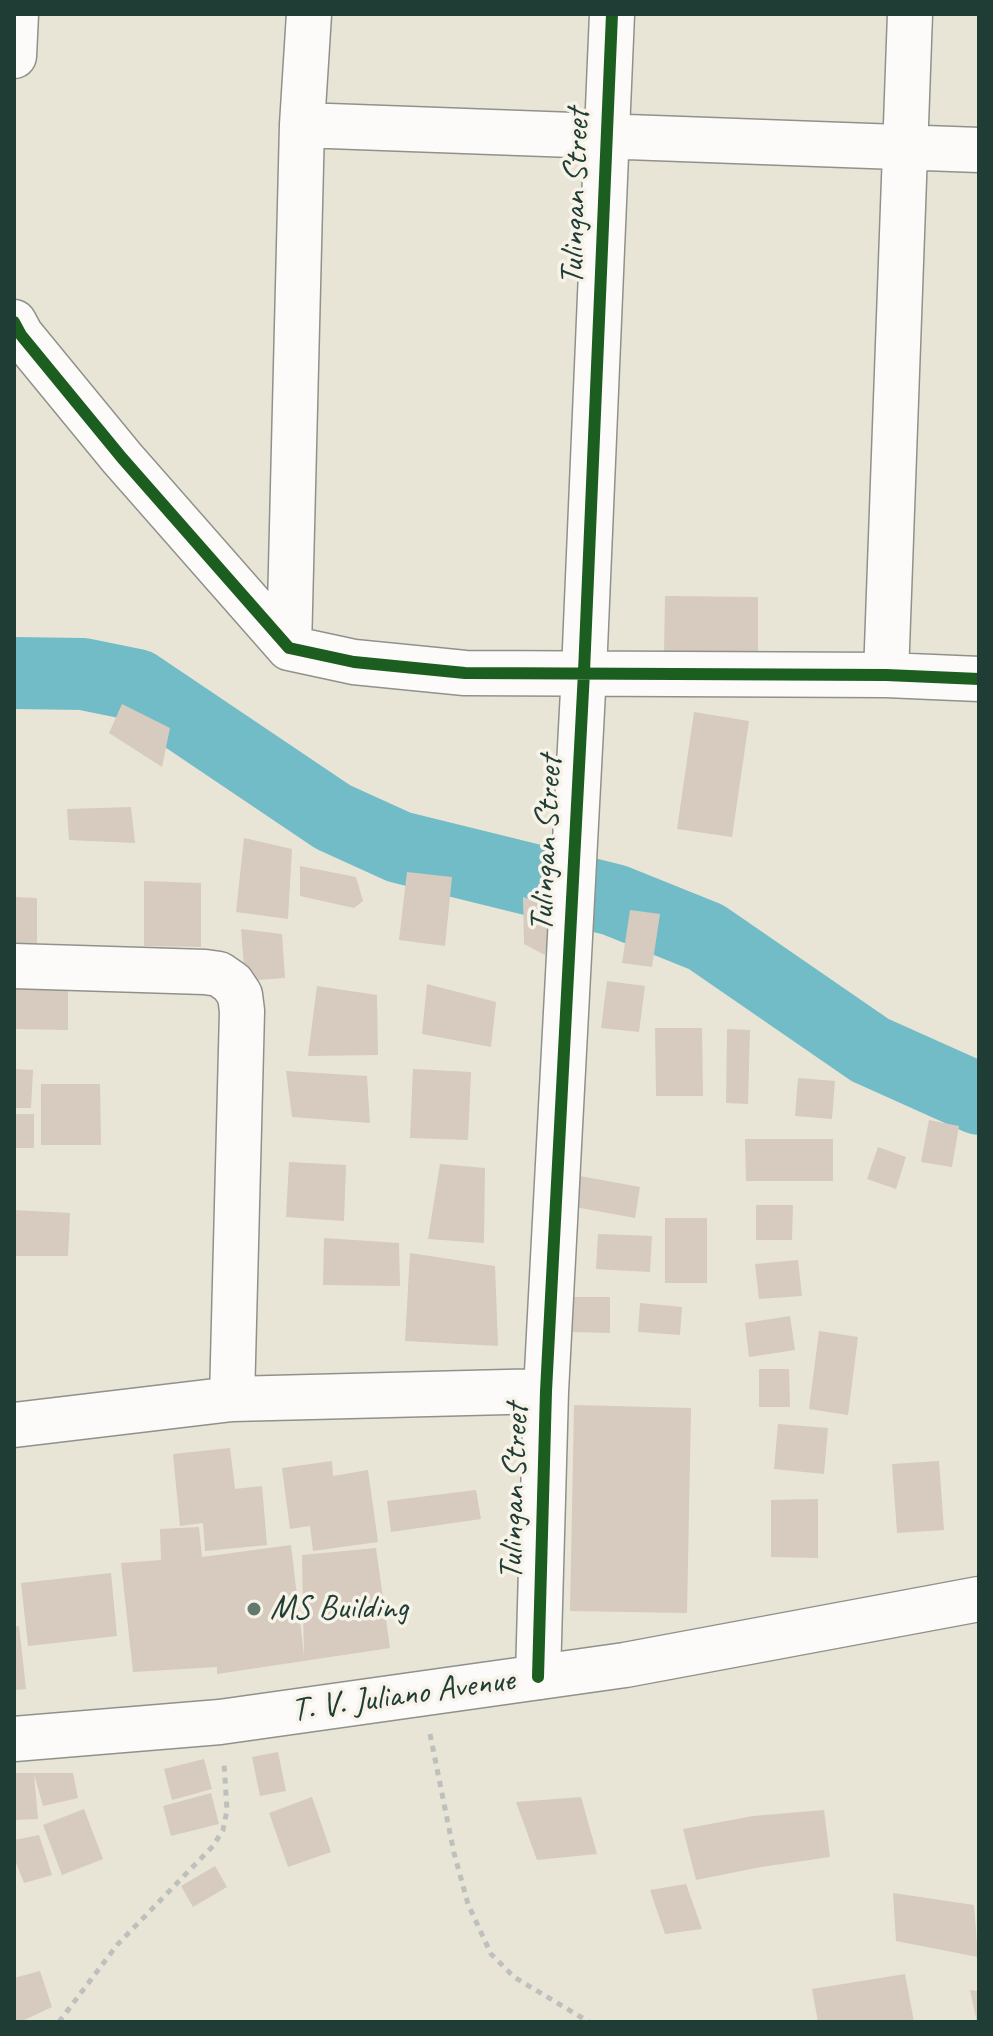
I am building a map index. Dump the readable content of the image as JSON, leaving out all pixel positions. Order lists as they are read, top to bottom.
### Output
{
  "streets": {
    "street": ["Tulingan Street", "T. V. Juliano Avenue"]
  },
  "crossings": [
    ["Tulingan Street", "T. V. Juliano Avenue"]
  ],
  "places": ["MS Building"]
}
